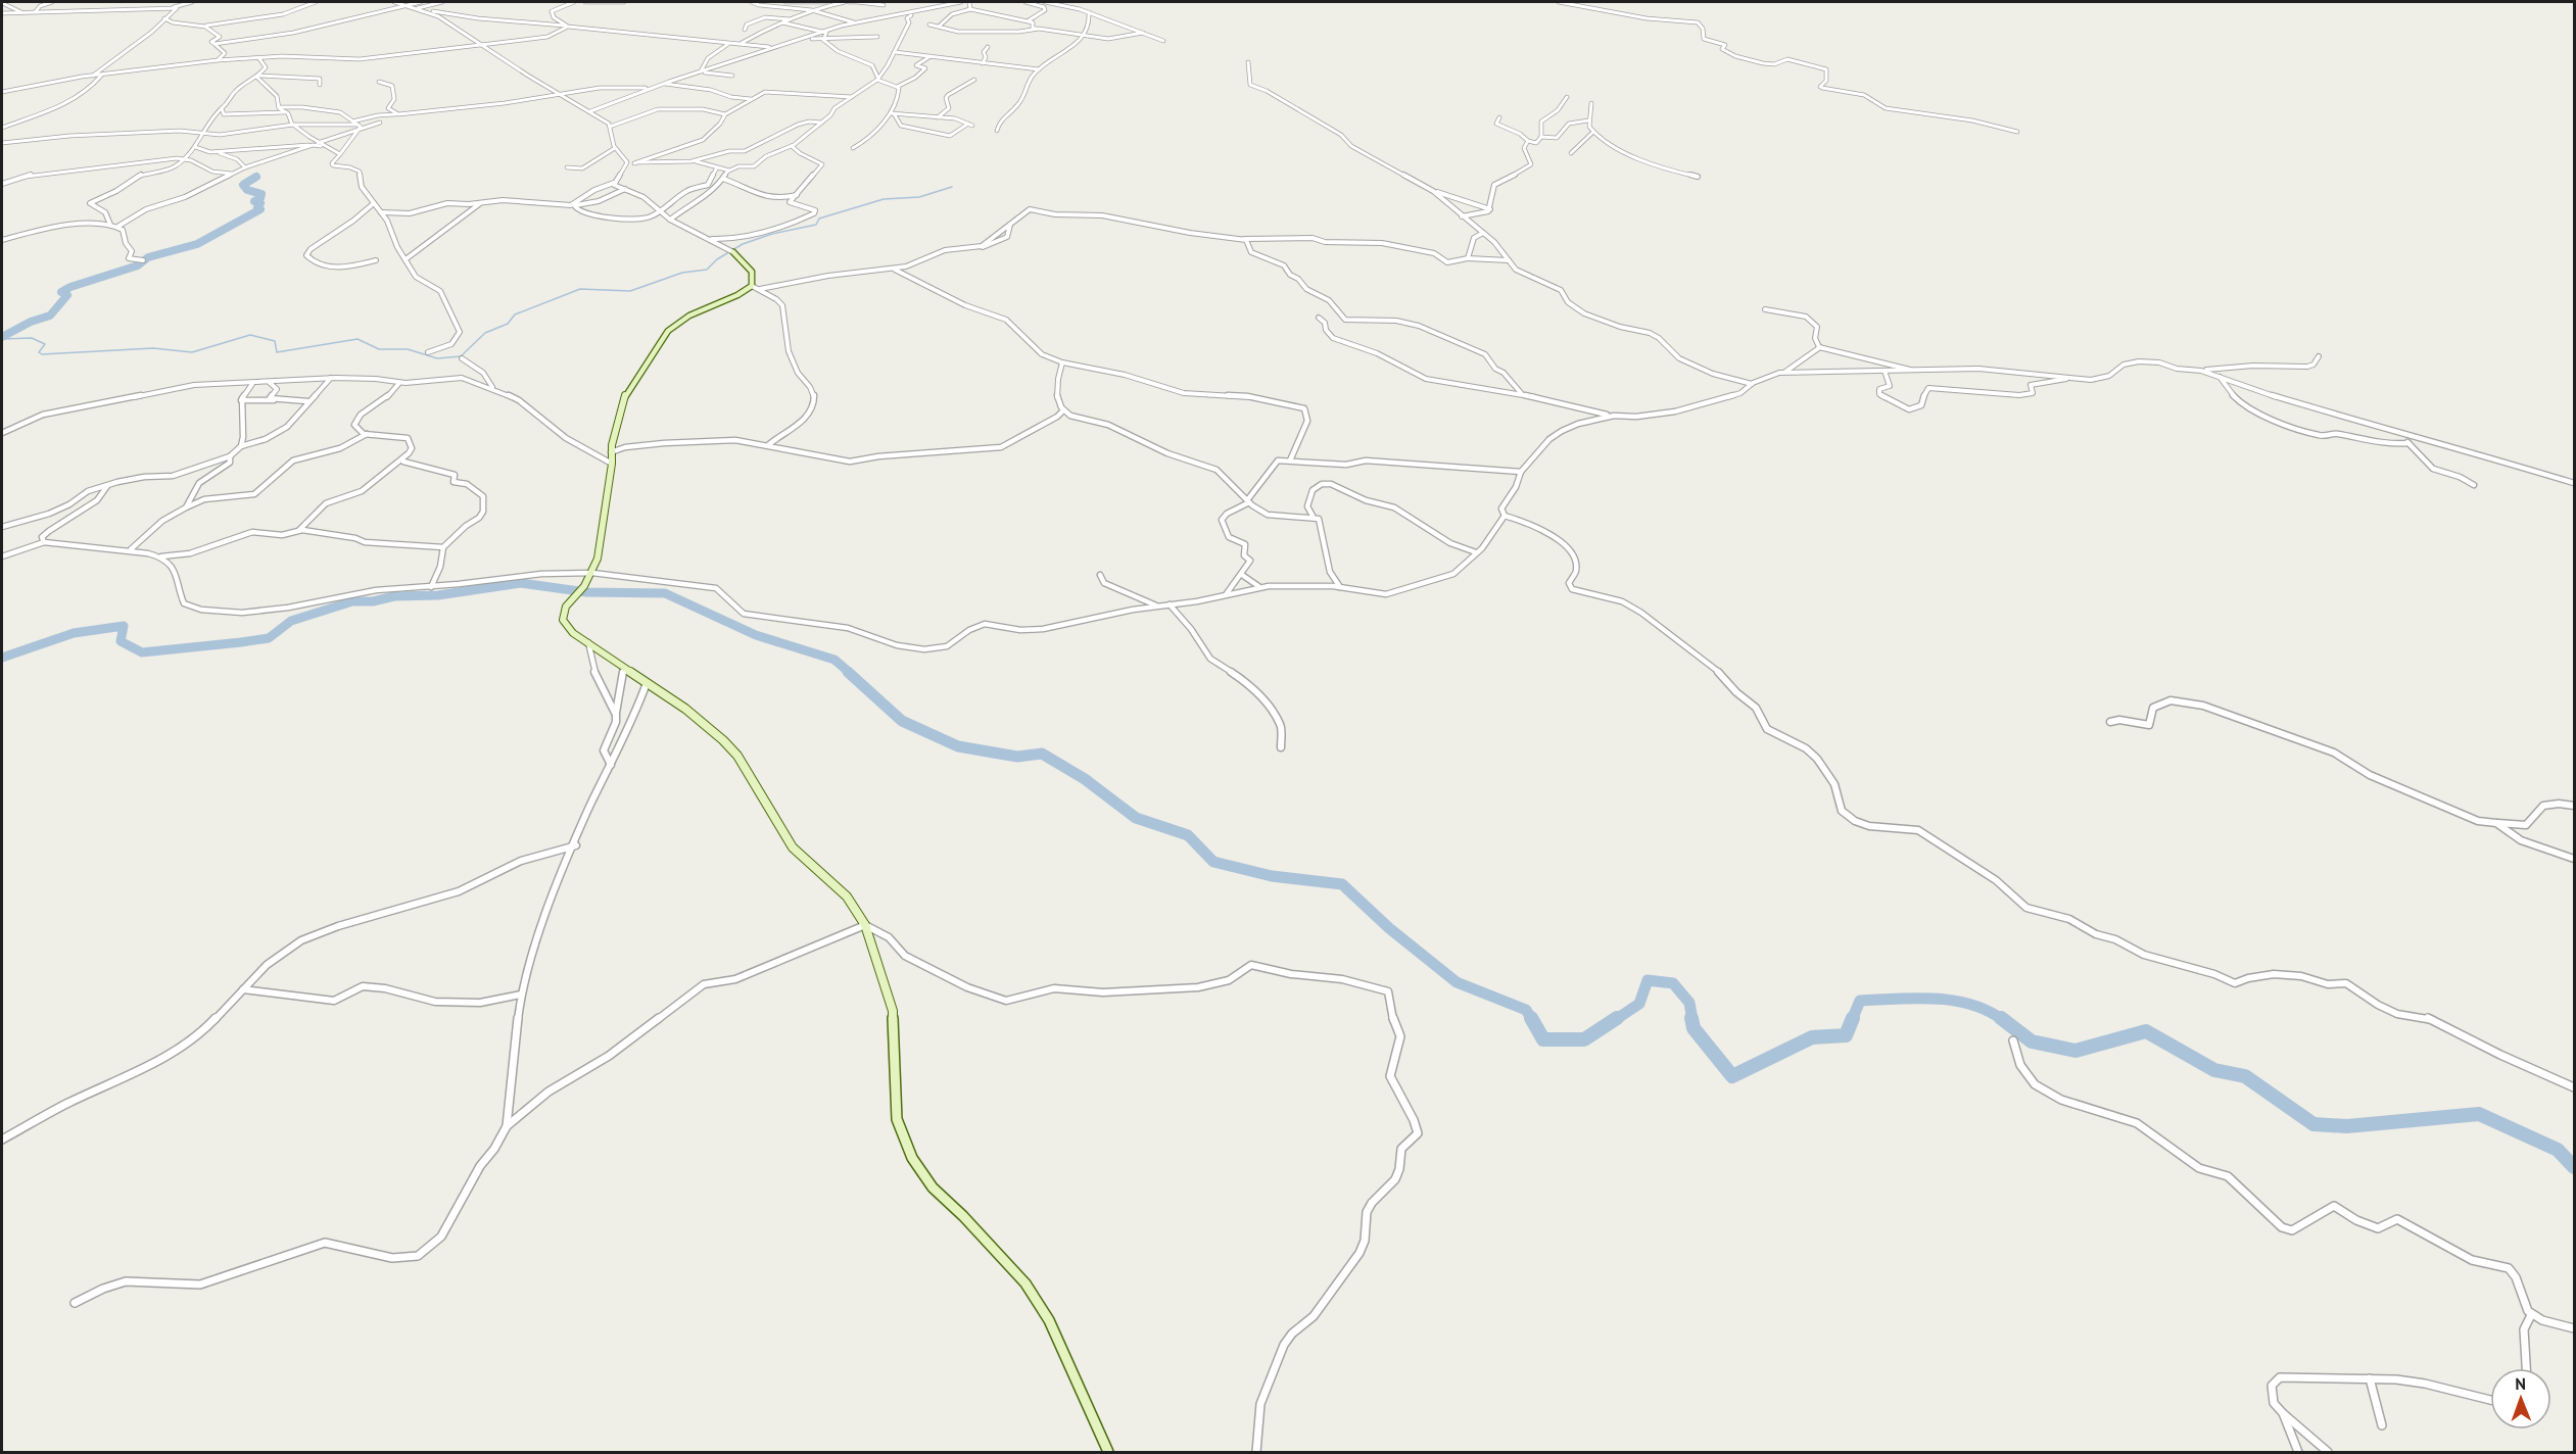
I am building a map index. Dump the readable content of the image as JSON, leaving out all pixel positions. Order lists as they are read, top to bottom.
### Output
{
  "north": "top"
}
